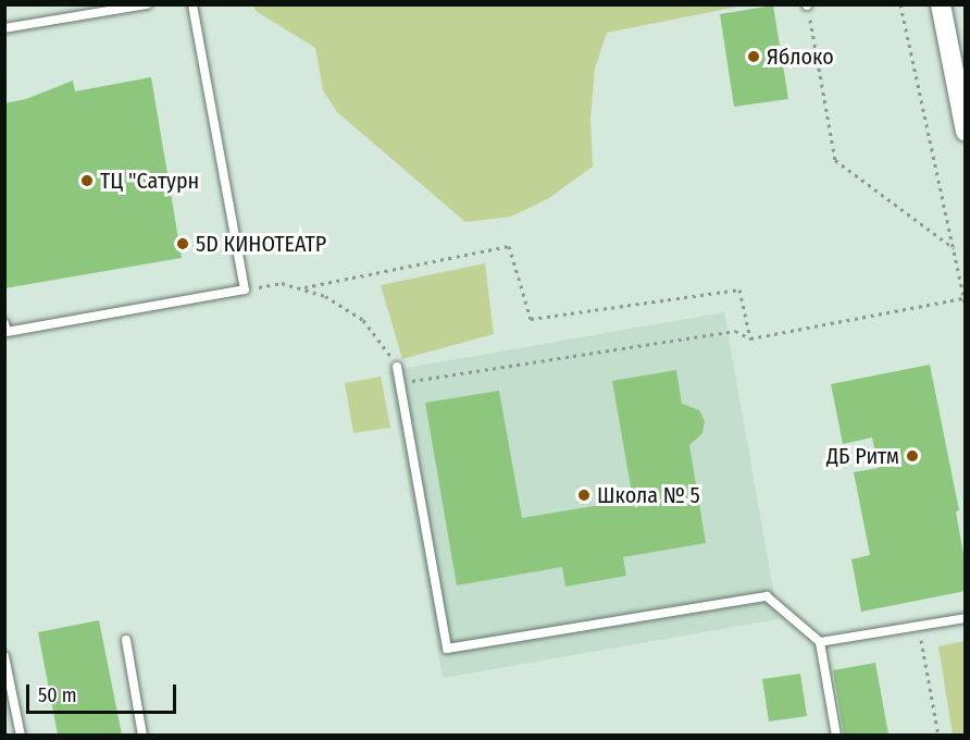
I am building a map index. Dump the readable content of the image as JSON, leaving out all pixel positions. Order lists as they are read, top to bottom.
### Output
{
  "places": [
    "Яблоко",
    "ТЦ \"Сатурн",
    "5D КИНОТЕАТР",
    "ДБ Ритм",
    "Школа № 5"
  ],
  "scale_bar": "50 m"
}
